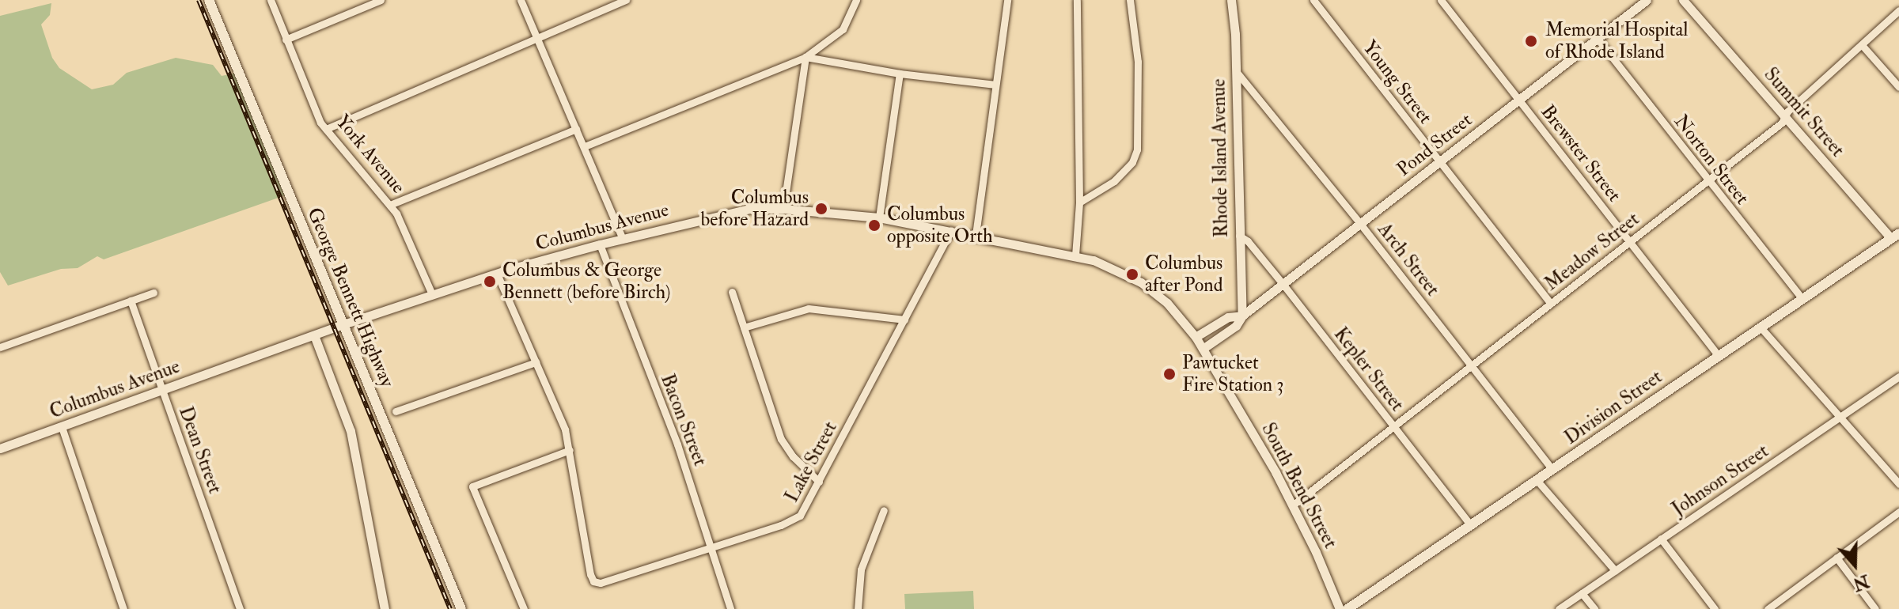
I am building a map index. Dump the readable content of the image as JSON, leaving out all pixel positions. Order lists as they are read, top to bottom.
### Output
{
  "streets": {
    "main road": ["Summit Street", "George Bennett Highway", "Division Street"],
    "street": [
      "Young Street",
      "Pond Street",
      "Brewster Street",
      "York Avenue",
      "Rhode Island Avenue",
      "Norton Street",
      "Columbus Avenue",
      "Meadow Street",
      "Arch Street",
      "Kepler Street",
      "Bacon Street",
      "Dean Street",
      "Lake Street",
      "Johnson Street",
      "South Bend Street"
    ]
  },
  "crossings": [
    ["Young Street", "Pond Street"],
    ["Young Street", "Meadow Street"],
    ["Summit Street", "Meadow Street"],
    ["Summit Street", "Division Street"],
    ["Pond Street", "Brewster Street"],
    ["Pond Street", "Rhode Island Avenue"],
    ["Pond Street", "Norton Street"],
    ["Pond Street", "Columbus Avenue"],
    ["Pond Street", "Arch Street"],
    ["Pond Street", "Kepler Street"],
    ["Pond Street", "South Bend Street"],
    ["Brewster Street", "Meadow Street"],
    ["Brewster Street", "Division Street"],
    ["York Avenue", "Columbus Avenue"],
    ["Rhode Island Avenue", "Arch Street"],
    ["Rhode Island Avenue", "Kepler Street"],
    ["Norton Street", "Meadow Street"],
    ["Norton Street", "Division Street"],
    ["Columbus Avenue", "George Bennett Highway"],
    ["Columbus Avenue", "Bacon Street"],
    ["Columbus Avenue", "Dean Street"],
    ["Columbus Avenue", "Lake Street"],
    ["Columbus Avenue", "South Bend Street"],
    ["Meadow Street", "Arch Street"],
    ["Meadow Street", "Kepler Street"],
    ["Meadow Street", "South Bend Street"],
    ["Arch Street", "Division Street"],
    ["Kepler Street", "Division Street"],
    ["Bacon Street", "Lake Street"]
  ],
  "places": [
    "Memorial Hospital of Rhode Island",
    "Columbus before Hazard",
    "Columbus opposite Orth",
    "Columbus after Pond",
    "Columbus & George Bennett (before Birch)",
    "Pawtucket Fire Station 3"
  ],
  "north": "bottom"
}
